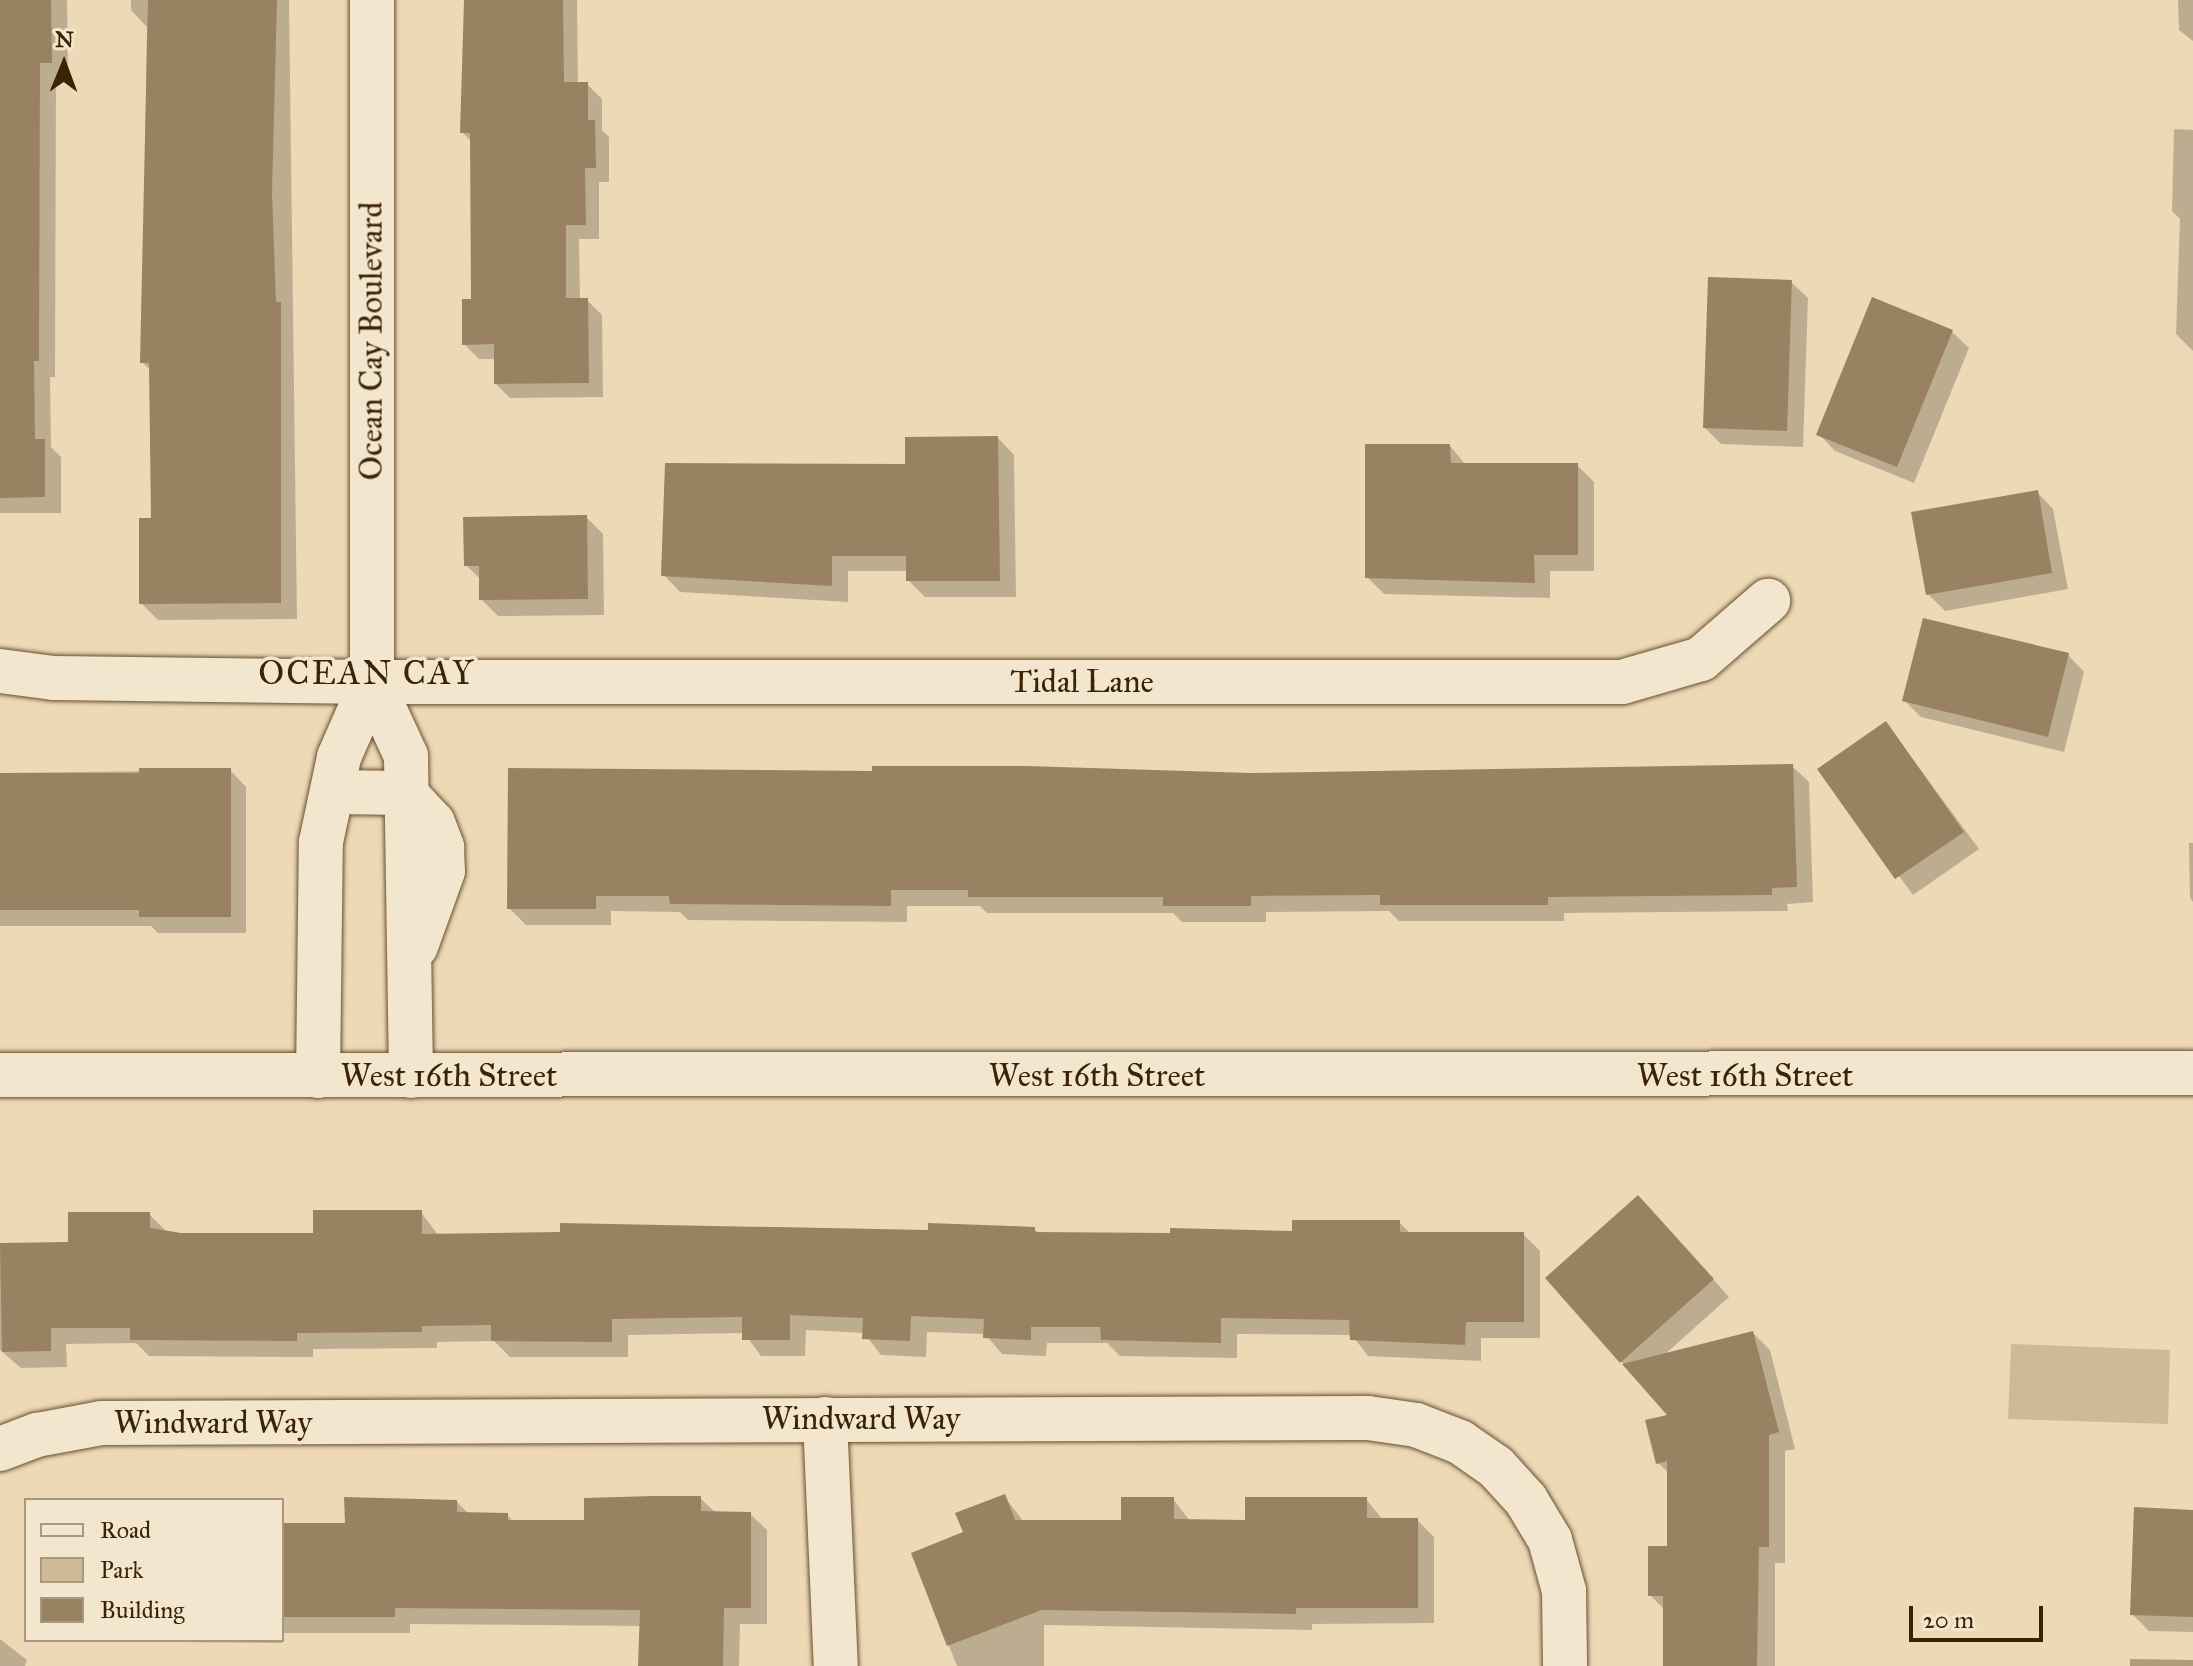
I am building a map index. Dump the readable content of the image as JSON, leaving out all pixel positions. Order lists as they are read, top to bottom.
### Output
{
  "streets": {
    "street": [
      "Ocean Cay Boulevard",
      "Tidal Lane",
      "West 16th Street",
      "Windward Way"
    ]
  },
  "crossings": [
    ["Ocean Cay Boulevard", "Tidal Lane"],
    ["Ocean Cay Boulevard", "West 16th Street"]
  ],
  "districts": ["OCEAN CAY"],
  "legend": ["Road", "Park", "Building"],
  "scale_bar": "20 m",
  "north": "top"
}
